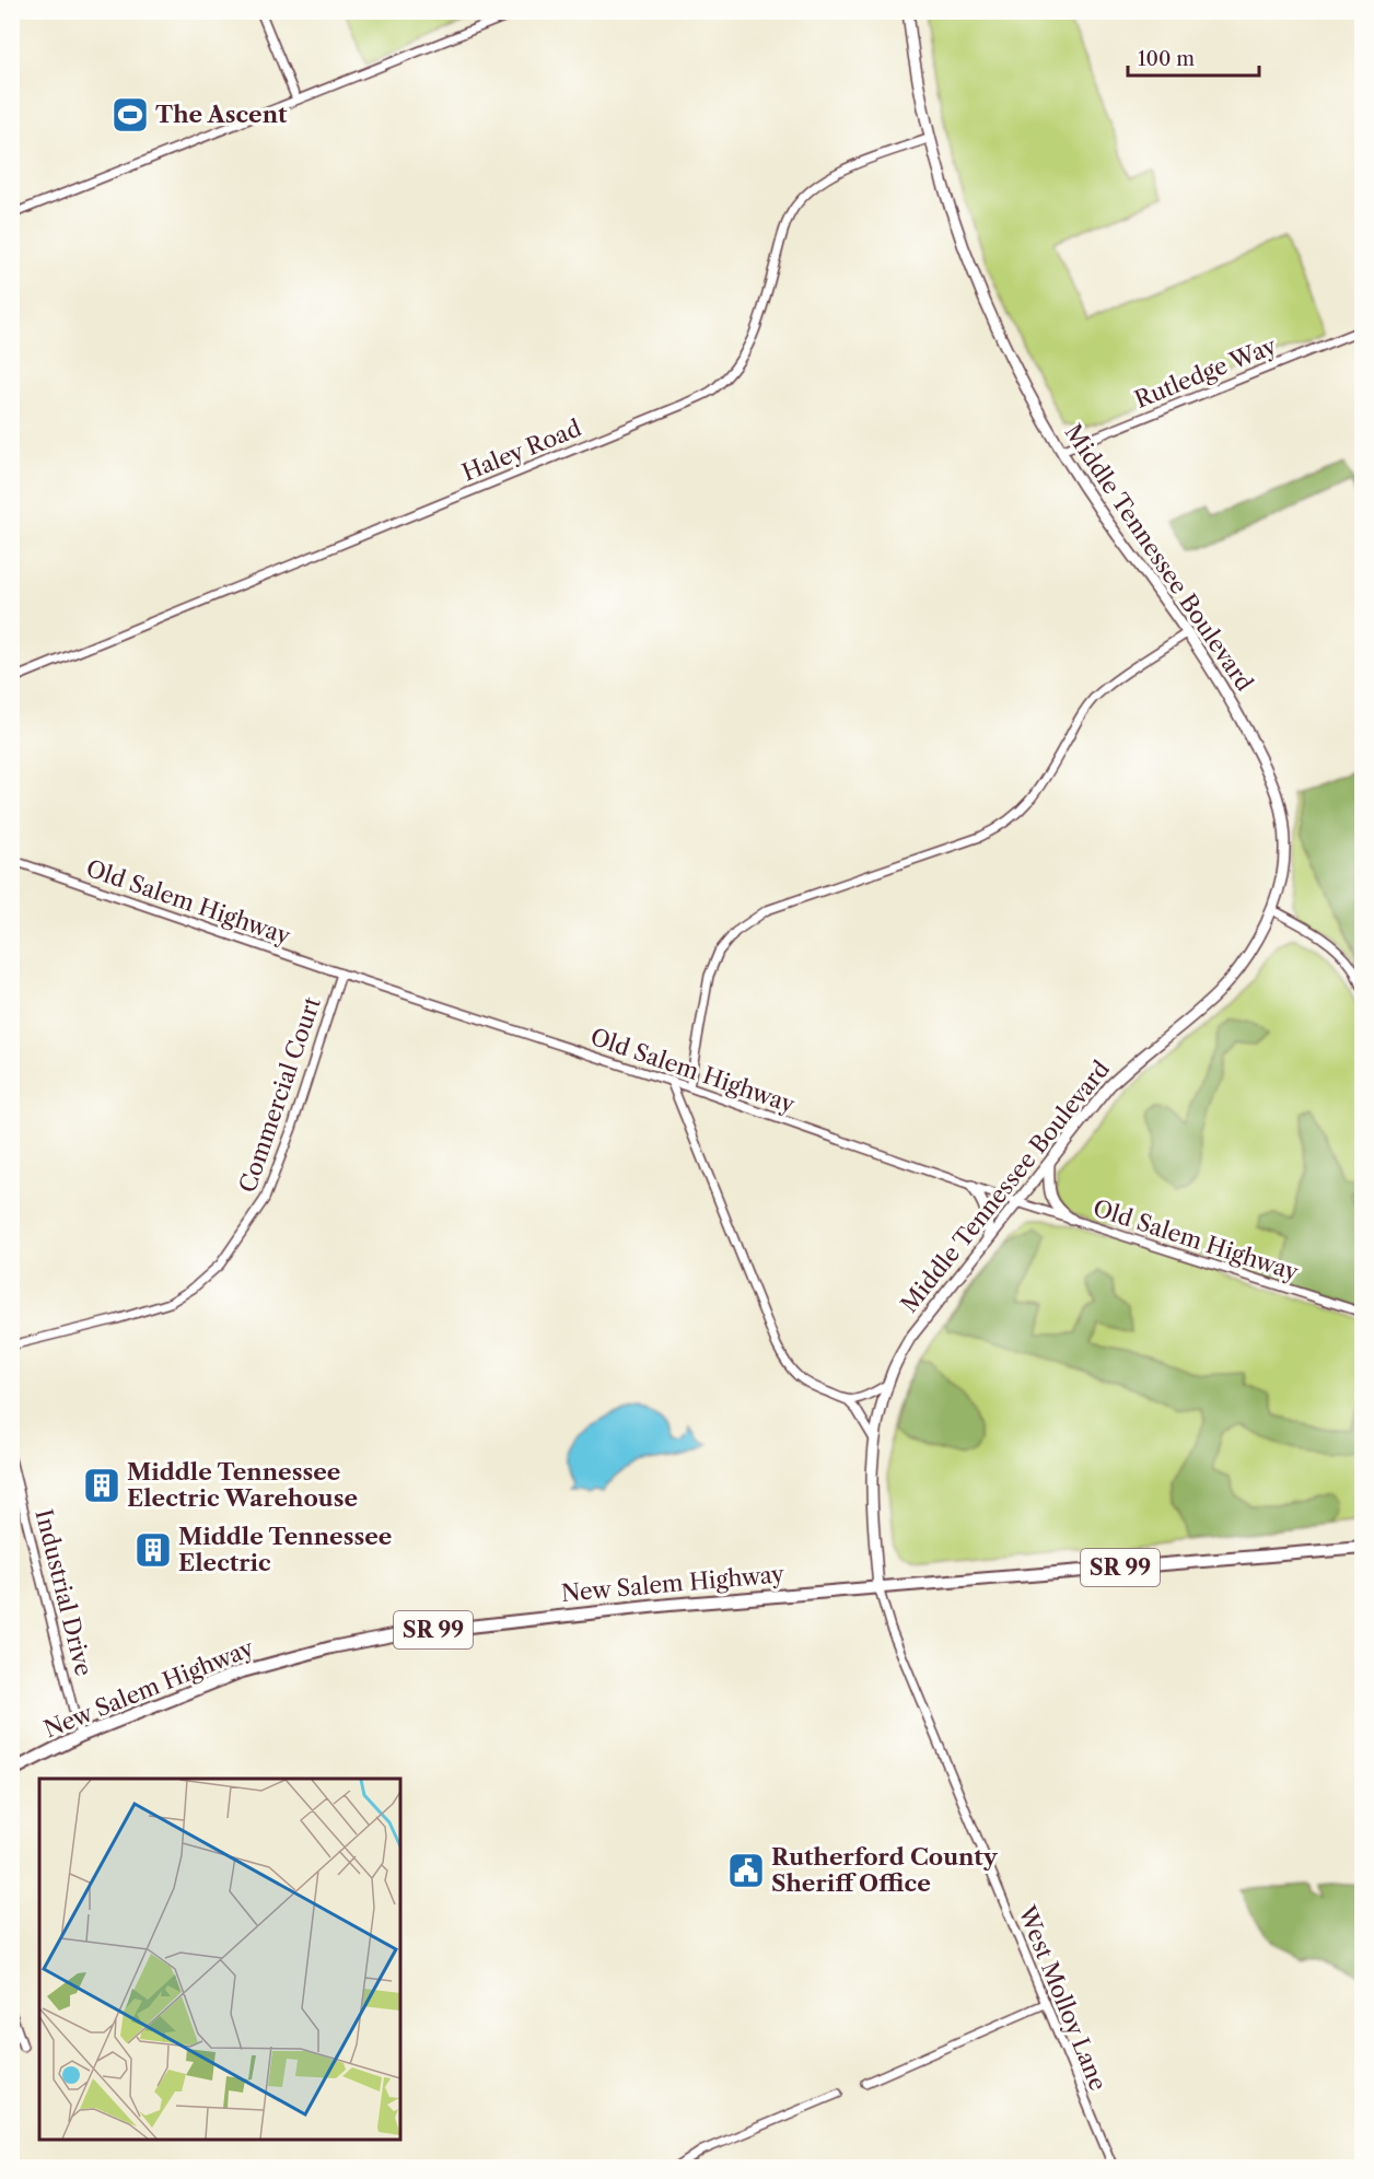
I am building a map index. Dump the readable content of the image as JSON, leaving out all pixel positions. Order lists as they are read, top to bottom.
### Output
{
  "streets": {
    "main road": ["Middle Tennessee Boulevard", "SR 99", "New Salem Highway"],
    "street": [
      "Rutledge Way",
      "Haley Road",
      "Old Salem Highway",
      "Commercial Court",
      "Industrial Drive",
      "West Molloy Lane"
    ]
  },
  "crossings": [
    ["Rutledge Way", "Middle Tennessee Boulevard"],
    ["Haley Road", "Middle Tennessee Boulevard"],
    ["Middle Tennessee Boulevard", "Old Salem Highway"],
    ["Middle Tennessee Boulevard", "New Salem Highway"],
    ["Middle Tennessee Boulevard", "West Molloy Lane"],
    ["Old Salem Highway", "Commercial Court"],
    ["New Salem Highway", "Industrial Drive"],
    ["New Salem Highway", "West Molloy Lane"]
  ],
  "places": {
    "sports": ["The Ascent"],
    "building": ["Middle Tennessee Electric Warehouse", "Middle Tennessee Electric"],
    "public building": ["Rutherford County Sheriff Office"]
  },
  "scale_bar": "100 m"
}
